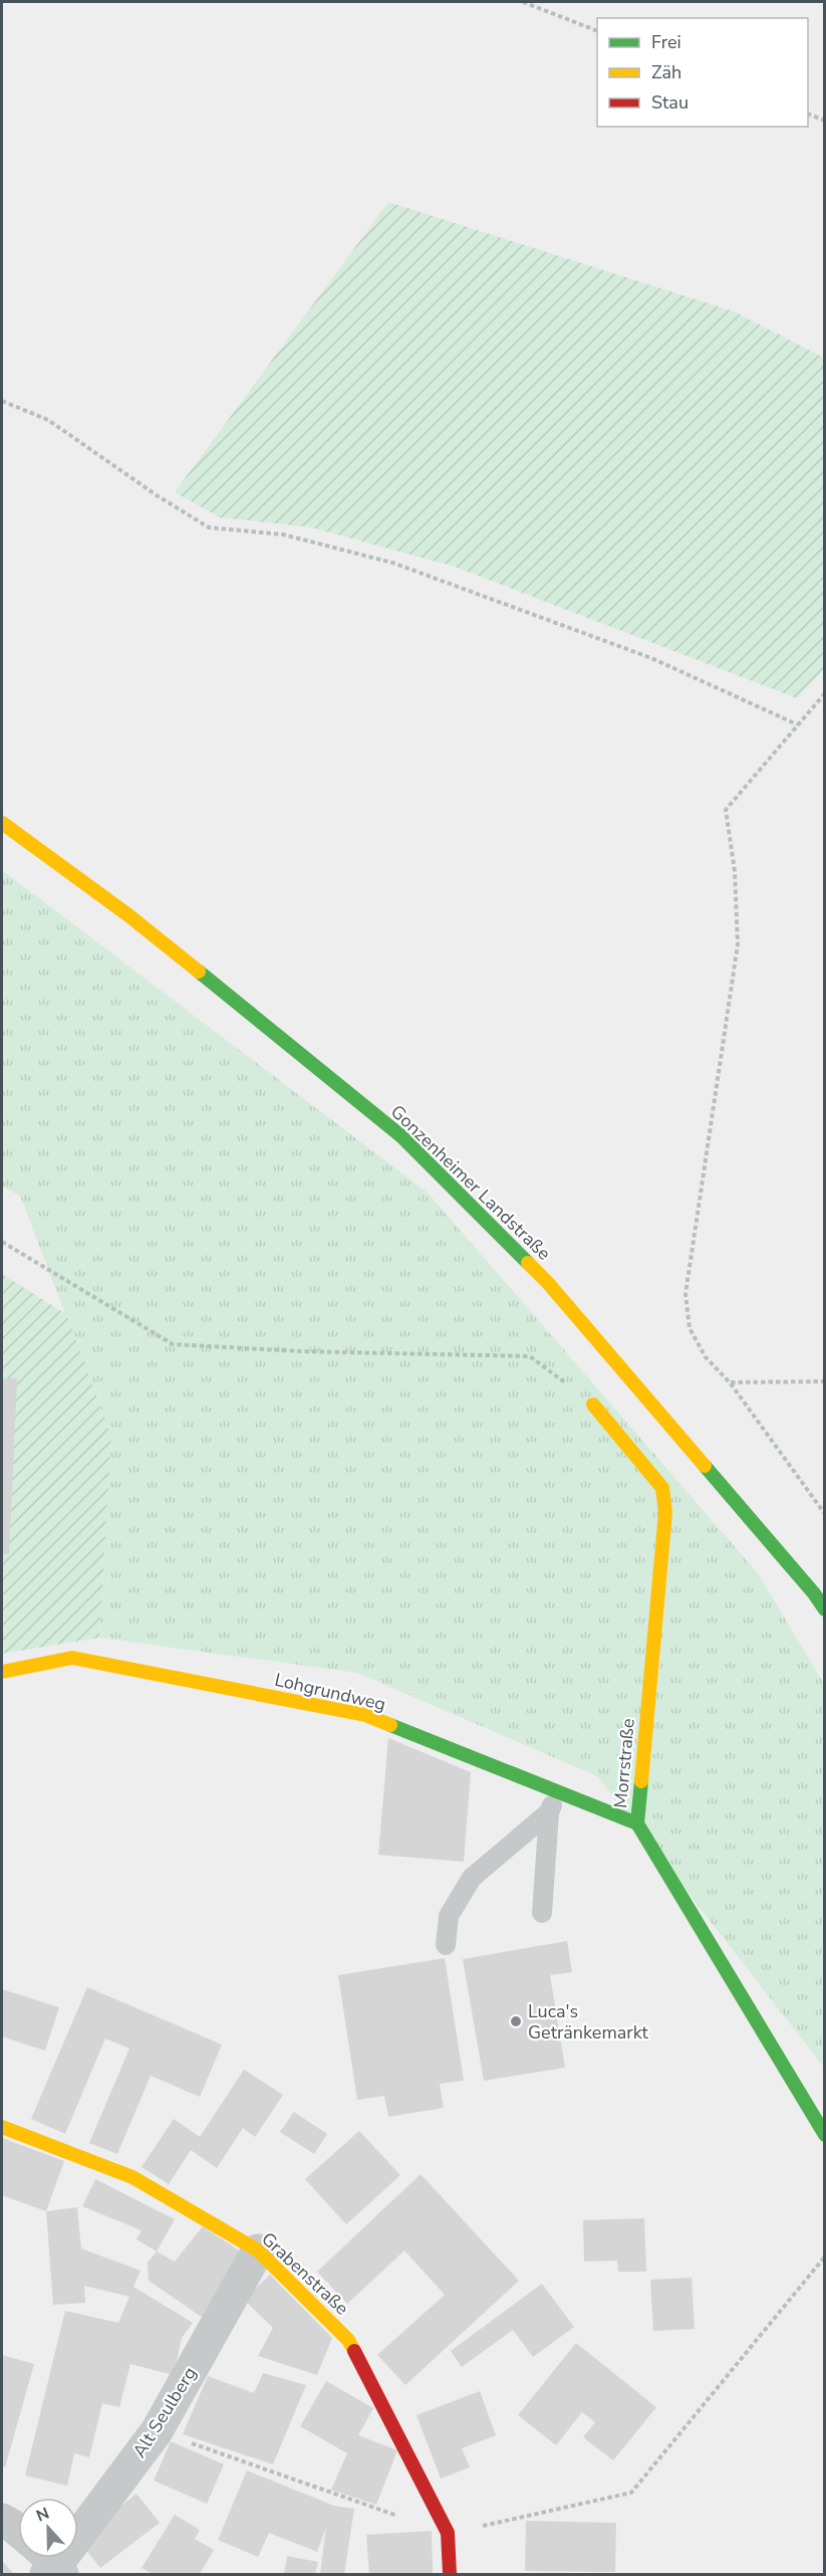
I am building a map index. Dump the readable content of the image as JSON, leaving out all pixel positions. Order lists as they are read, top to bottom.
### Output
{
  "streets": {
    "street": [
      "Gonzenheimer Landstraße",
      "Lohgrundweg",
      "Morrstraße",
      "Grabenstraße",
      "Alt Seulberg"
    ]
  },
  "crossings": [
    ["Lohgrundweg", "Morrstraße"],
    ["Grabenstraße", "Alt Seulberg"]
  ],
  "places": ["Luca's Getränkemarkt"],
  "legend": ["Frei", "Zäh", "Stau"],
  "north": "top"
}
